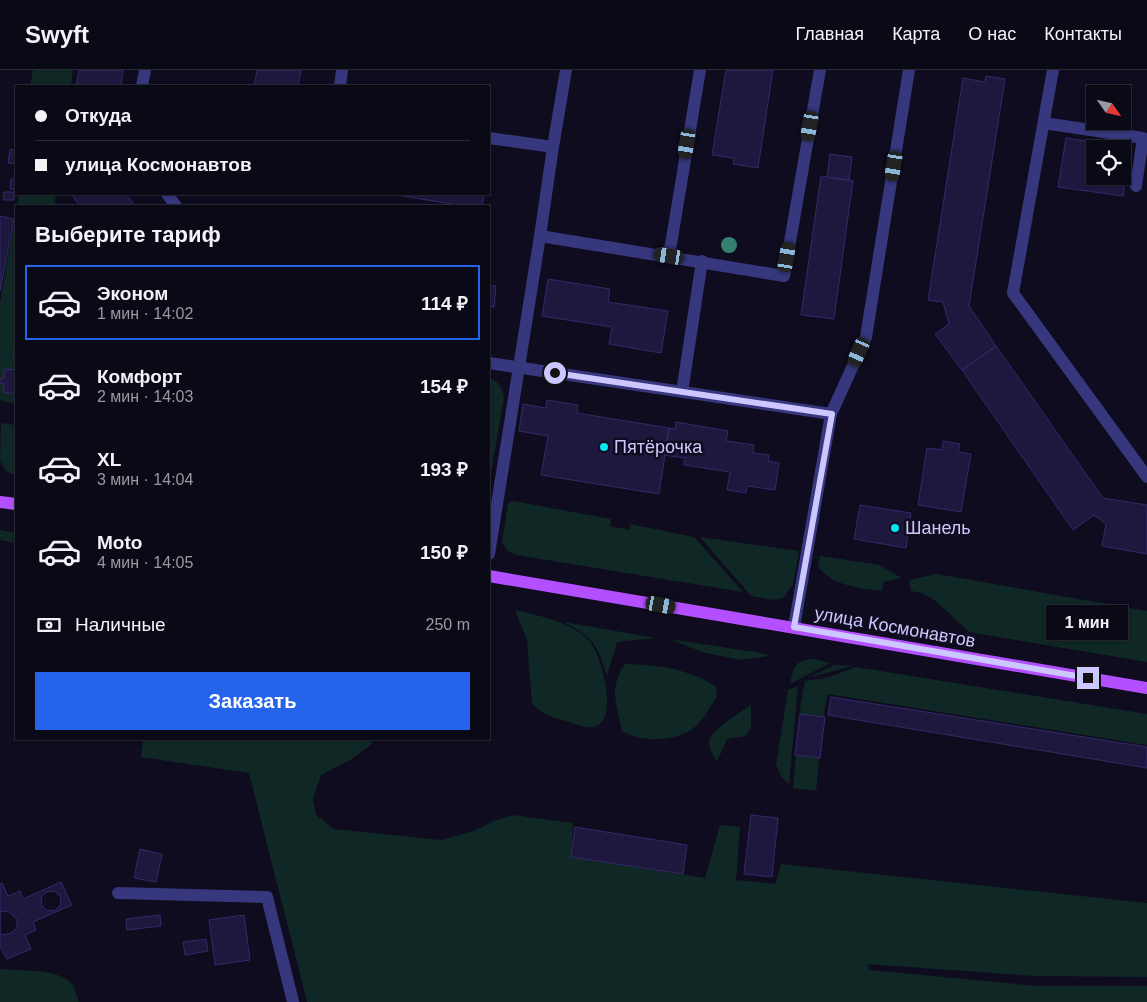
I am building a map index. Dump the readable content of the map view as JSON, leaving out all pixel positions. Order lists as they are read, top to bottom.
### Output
{
  "streets": {
    "main road": ["улица Космонавтов"]
  },
  "places": ["Пятёрочка", "Шанель"],
  "north": "bottom right",
  "page": {
    "header": "Swyft",
    "nav": [
      "Главная",
      "Карта",
      "О нас",
      "Контакты"
    ],
    "banner": ["Откуда", "улица Космонавтов"],
    "heading": "Выберите тариф",
    "list": [
      {
        "name": "Эконом",
        "note": "1 мин · 14:02",
        "value": "114 ₽"
      },
      {
        "name": "Комфорт",
        "note": "2 мин · 14:03",
        "value": "154 ₽"
      },
      {
        "name": "XL",
        "note": "3 мин · 14:04",
        "value": "193 ₽"
      },
      {
        "name": "Moto",
        "note": "4 мин · 14:05",
        "value": "150 ₽"
      }
    ],
    "pay": ["Наличные", "250 m"],
    "bubble": "1 мин",
    "buttons": "Заказать"
  }
}
